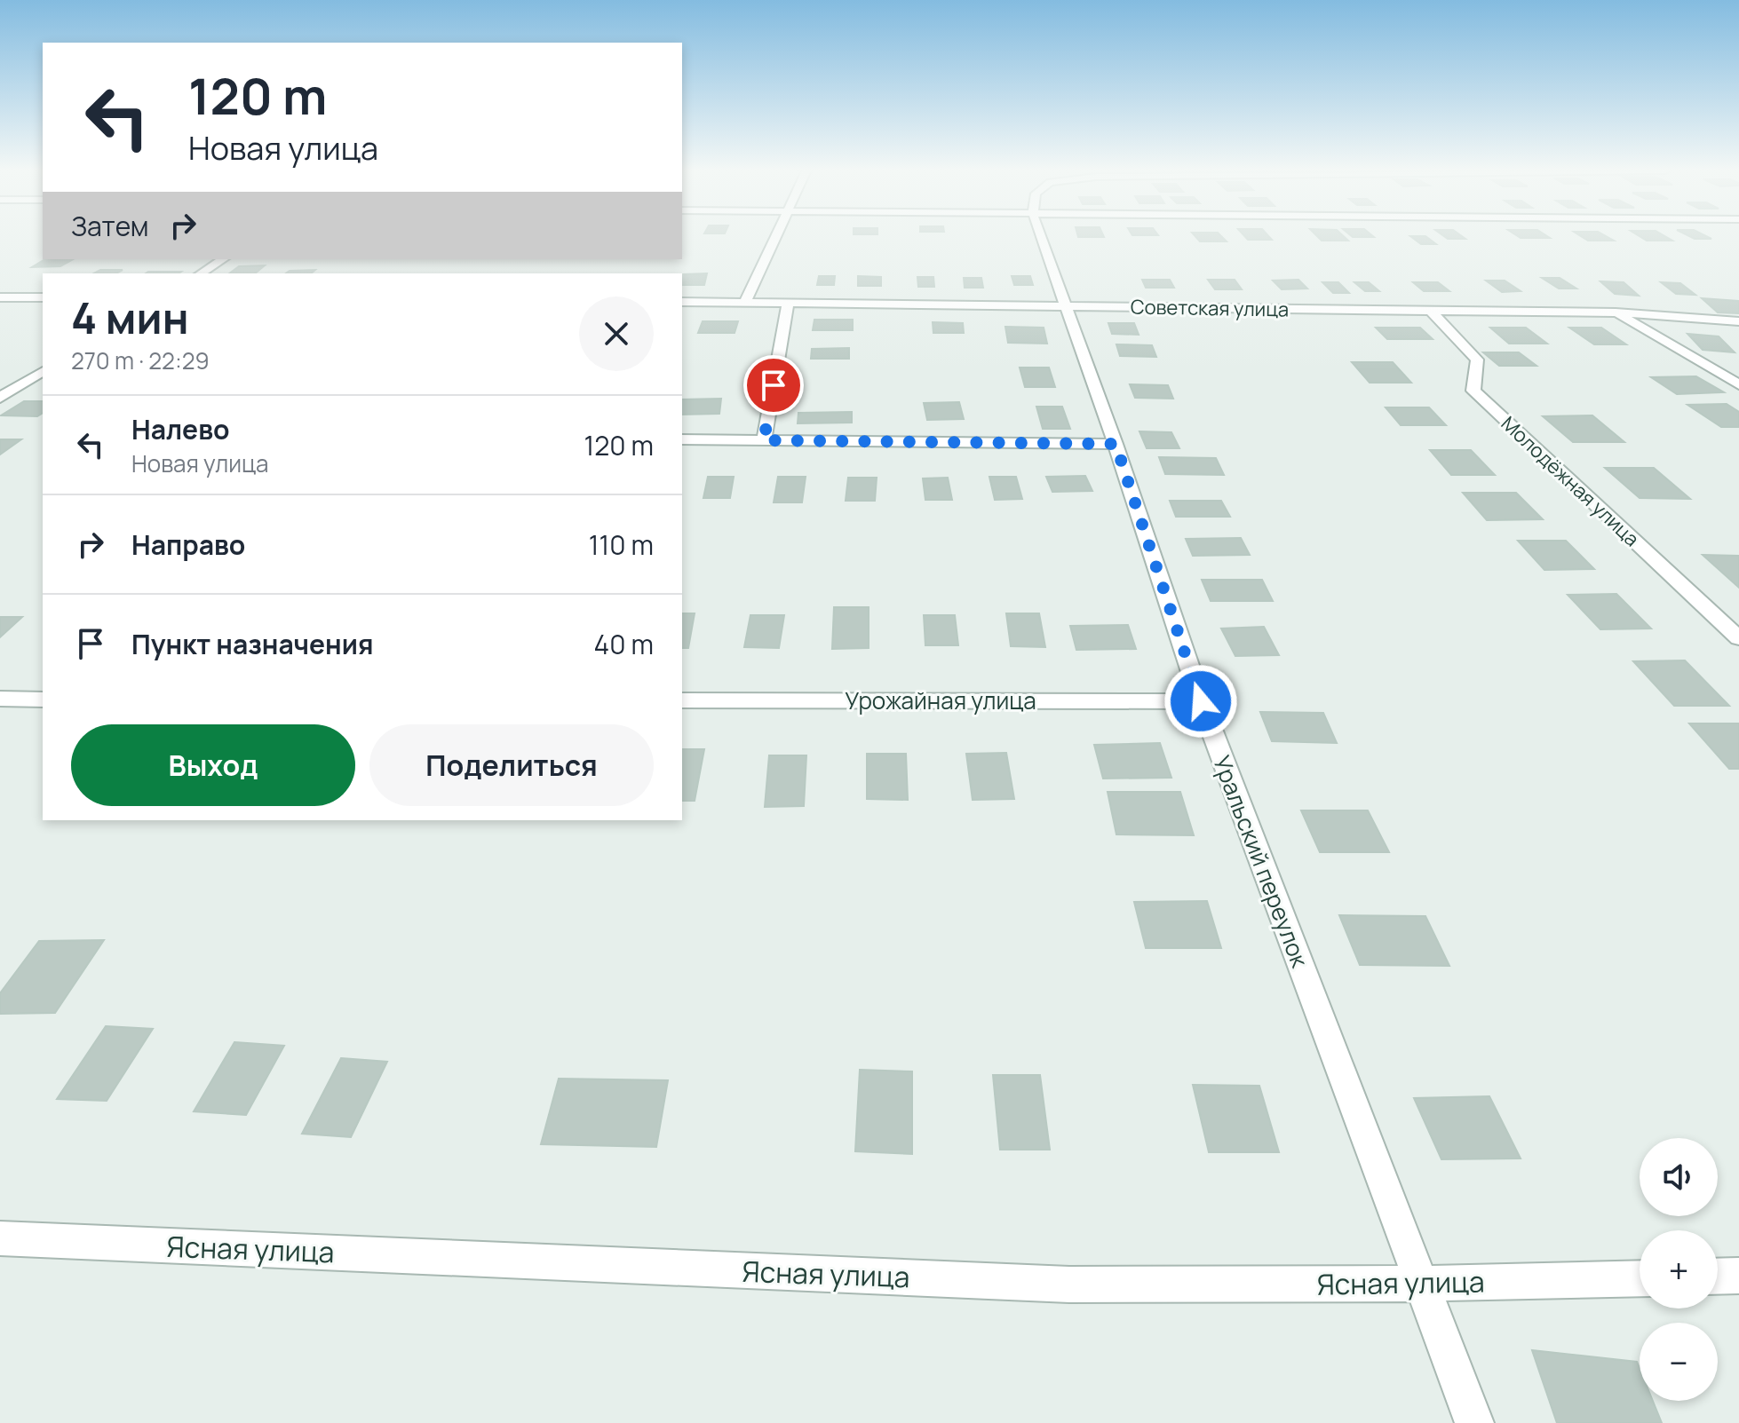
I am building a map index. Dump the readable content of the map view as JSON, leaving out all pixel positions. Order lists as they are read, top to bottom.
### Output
{
  "streets": {
    "street": [
      "Советская улица",
      "Молодёжная улица",
      "Урожайная улица",
      "Уральский переулок",
      "Ясная улица"
    ]
  },
  "crossings": [
    ["Советская улица", "Молодёжная улица"],
    ["Советская улица", "Уральский переулок"],
    ["Урожайная улица", "Уральский переулок"],
    ["Уральский переулок", "Ясная улица"]
  ],
  "page": {
    "turn": ["120 m", "Новая улица"],
    "then": "Затем",
    "heading": ["4 мин", "270 m · 22:29"],
    "list": [
      {
        "name": "Налево",
        "note": "Новая улица",
        "value": "120 m"
      },
      {
        "name": "Направо",
        "value": "110 m"
      },
      {
        "name": "Пункт назначения",
        "value": "40 m"
      }
    ],
    "buttons": ["Выход", "Поделиться"],
    "map_buttons": ["+", "−"]
  }
}
